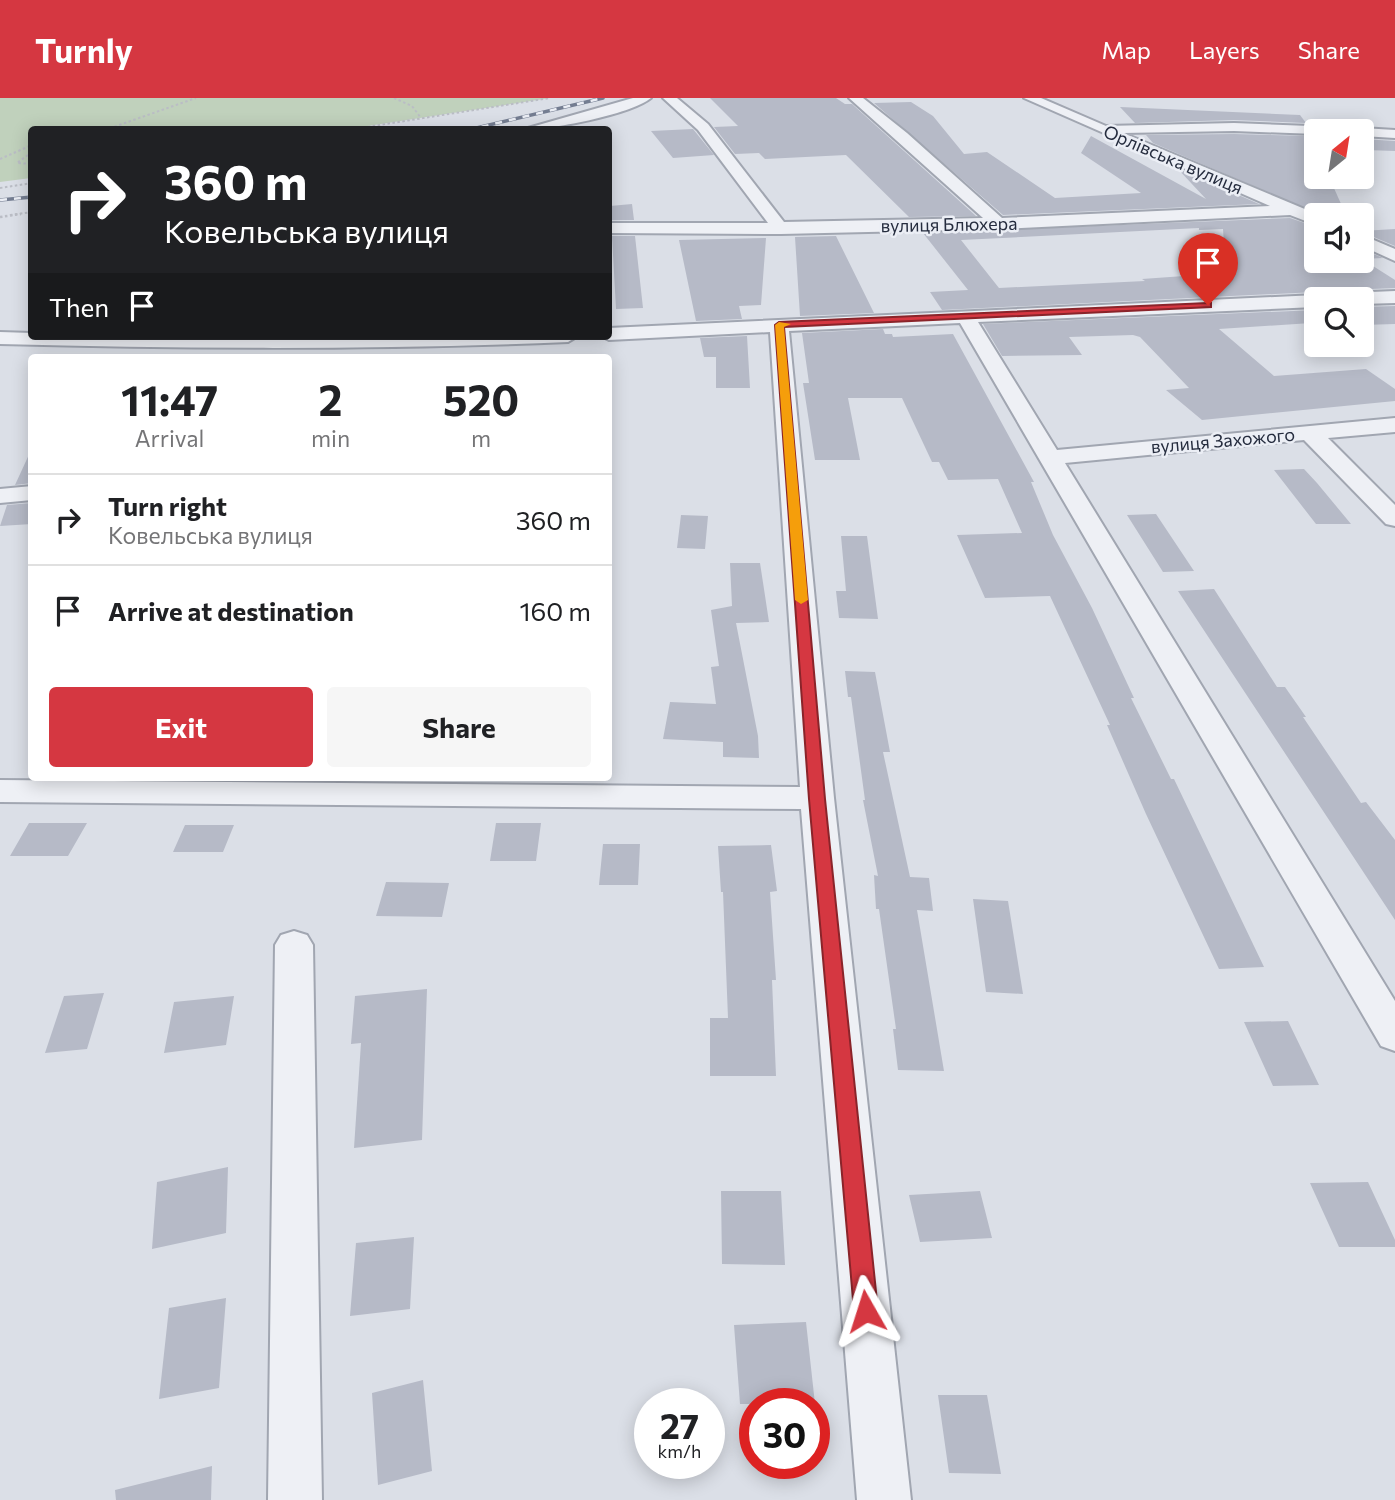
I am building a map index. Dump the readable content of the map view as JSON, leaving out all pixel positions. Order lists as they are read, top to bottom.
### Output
{
  "streets": {
    "street": ["Орлівська вулиця", "вулиця Блюхера", "вулиця Захожого"]
  },
  "crossings": [
    ["Орлівська вулиця", "вулиця Блюхера"]
  ],
  "north": "top right",
  "page": {
    "header": "Turnly",
    "nav": ["Map", "Layers", "Share"],
    "turn": ["360 m", "Ковельська вулиця"],
    "then": "Then",
    "eta": [
      "11:47",
      "Arrival",
      "2",
      "min",
      "520",
      "m"
    ],
    "list": [
      {
        "name": "Turn right",
        "note": "Ковельська вулиця",
        "value": "360 m"
      },
      {
        "name": "Arrive at destination",
        "value": "160 m"
      }
    ],
    "buttons": ["Exit", "Share"],
    "speed": "27 km/h",
    "limit": "30"
  }
}
